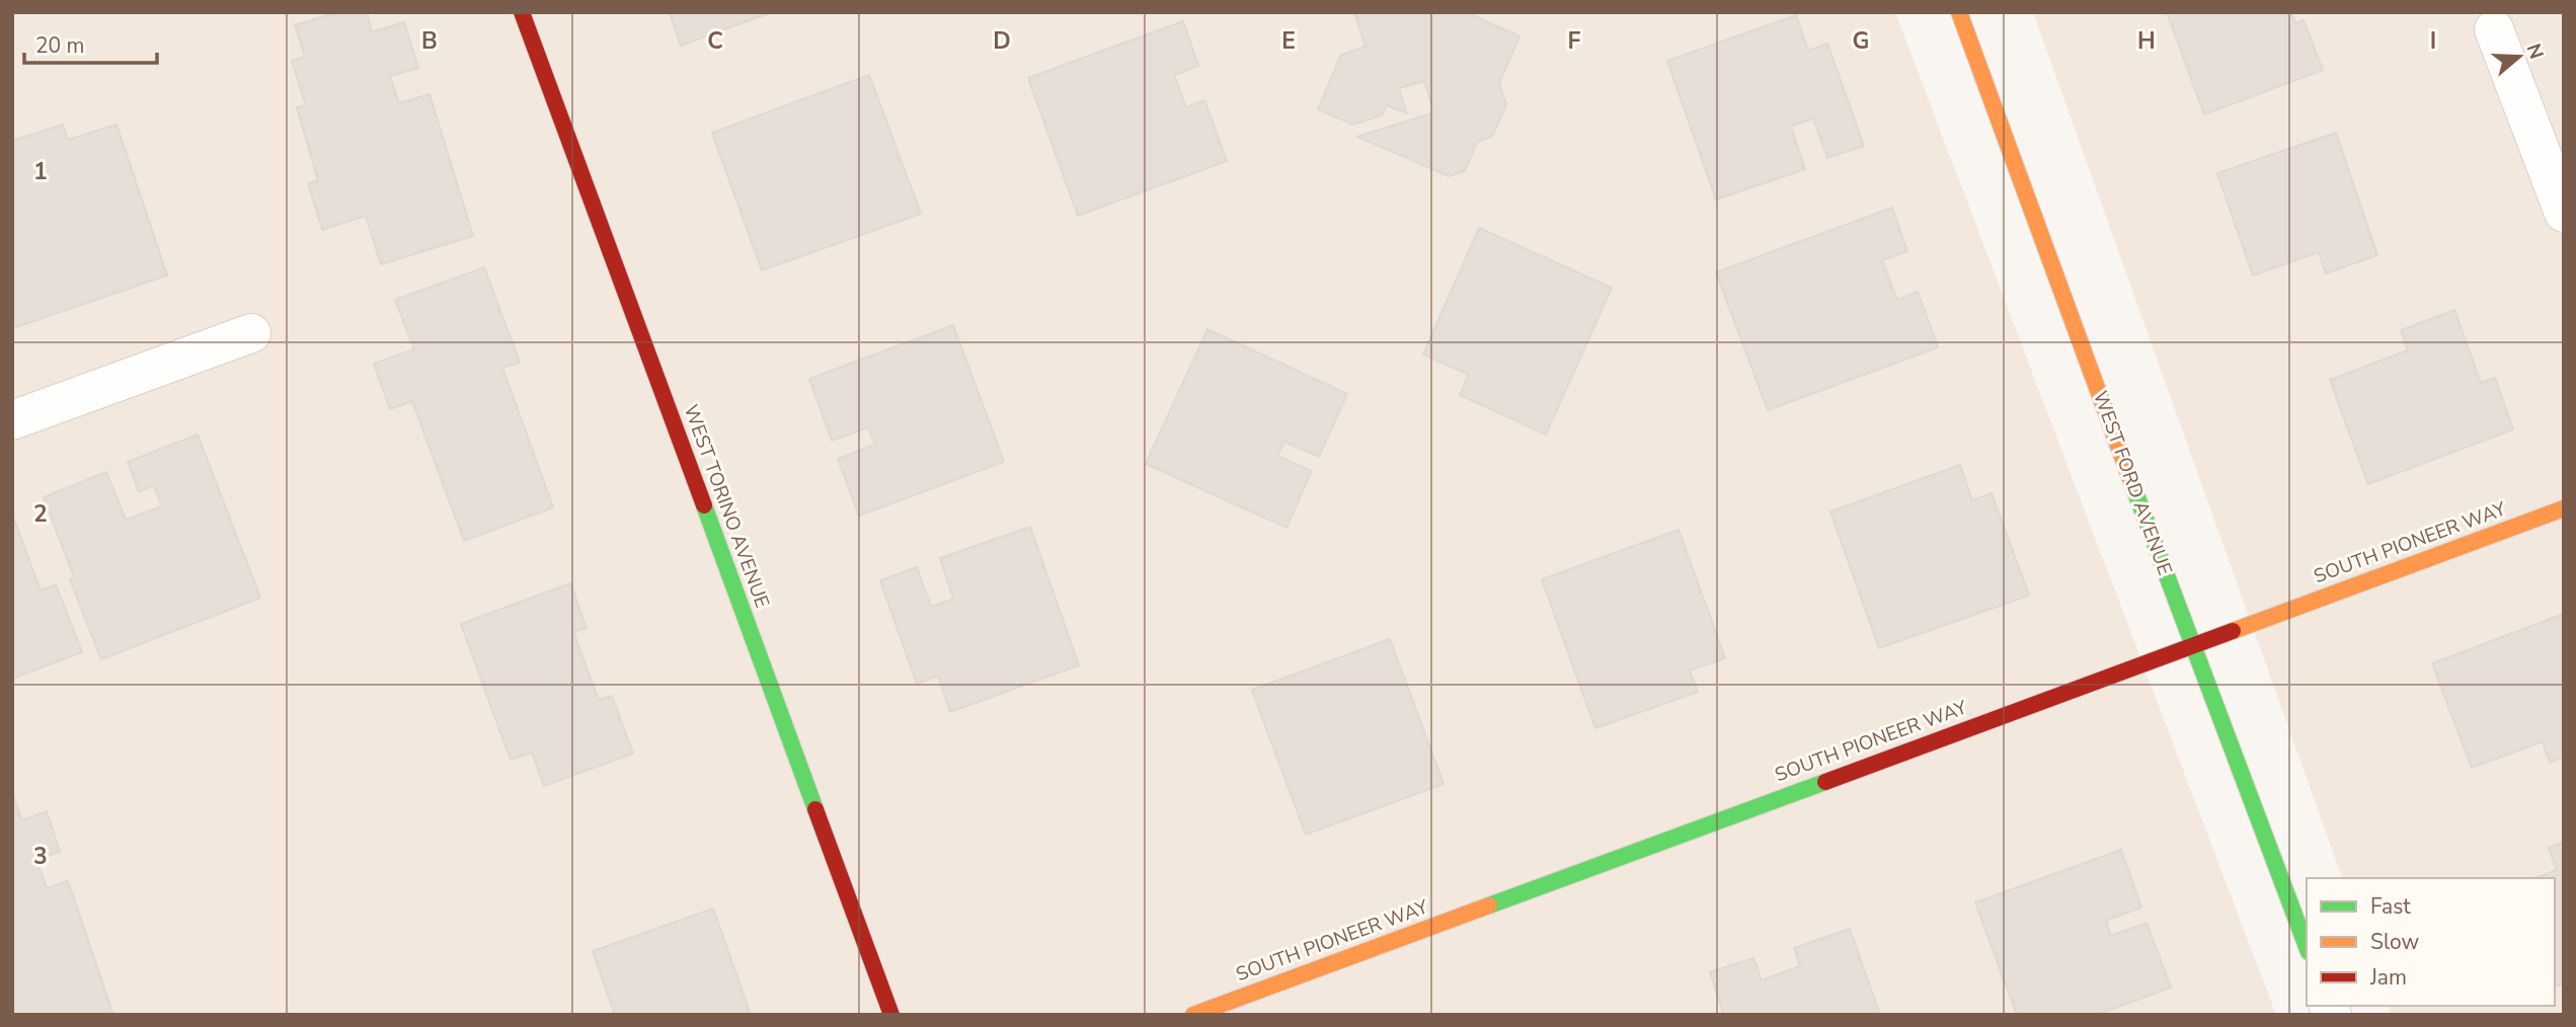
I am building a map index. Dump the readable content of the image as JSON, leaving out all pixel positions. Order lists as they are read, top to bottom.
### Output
{
  "streets": {
    "street": ["WEST FORD AVENUE", "WEST TORINO AVENUE", "SOUTH PIONEER WAY"]
  },
  "crossings": [
    ["WEST FORD AVENUE", "SOUTH PIONEER WAY"]
  ],
  "legend": ["Fast", "Slow", "Jam"],
  "scale_bar": "20 m",
  "north": "right",
  "grid": {
    "columns": [
      "B",
      "C",
      "D",
      "E",
      "F",
      "G",
      "H",
      "I"
    ],
    "rows": ["1", "2", "3"]
  }
}
